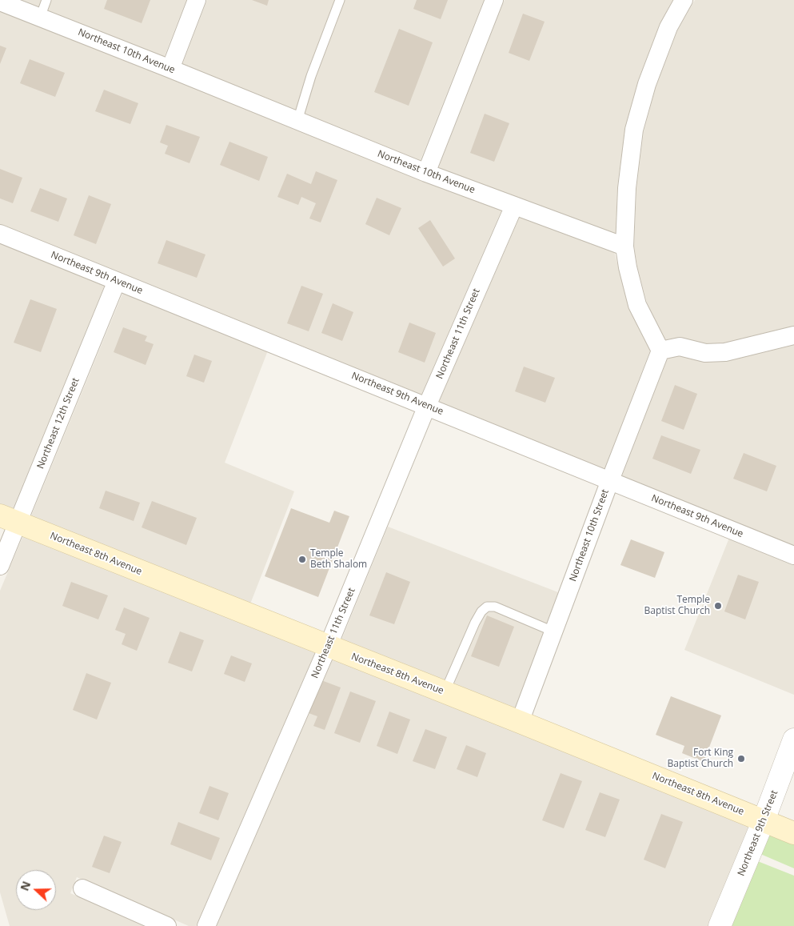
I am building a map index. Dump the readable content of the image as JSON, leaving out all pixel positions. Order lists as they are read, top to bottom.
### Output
{
  "streets": {
    "main road": ["Northeast 8th Avenue"],
    "street": [
      "Northeast 10th Avenue",
      "Northeast 9th Avenue",
      "Northeast 11th Street",
      "Northeast 12th Street",
      "Northeast 10th Street",
      "Northeast 9th Street"
    ]
  },
  "crossings": [
    ["Northeast 10th Avenue", "Northeast 11th Street"],
    ["Northeast 9th Avenue", "Northeast 11th Street"],
    ["Northeast 9th Avenue", "Northeast 12th Street"],
    ["Northeast 9th Avenue", "Northeast 10th Street"],
    ["Northeast 11th Street", "Northeast 8th Avenue"],
    ["Northeast 12th Street", "Northeast 8th Avenue"],
    ["Northeast 10th Street", "Northeast 8th Avenue"],
    ["Northeast 8th Avenue", "Northeast 9th Street"]
  ],
  "places": ["Temple Beth Shalom", "Temple Baptist Church", "Fort King Baptist Church"],
  "north": "left"
}
